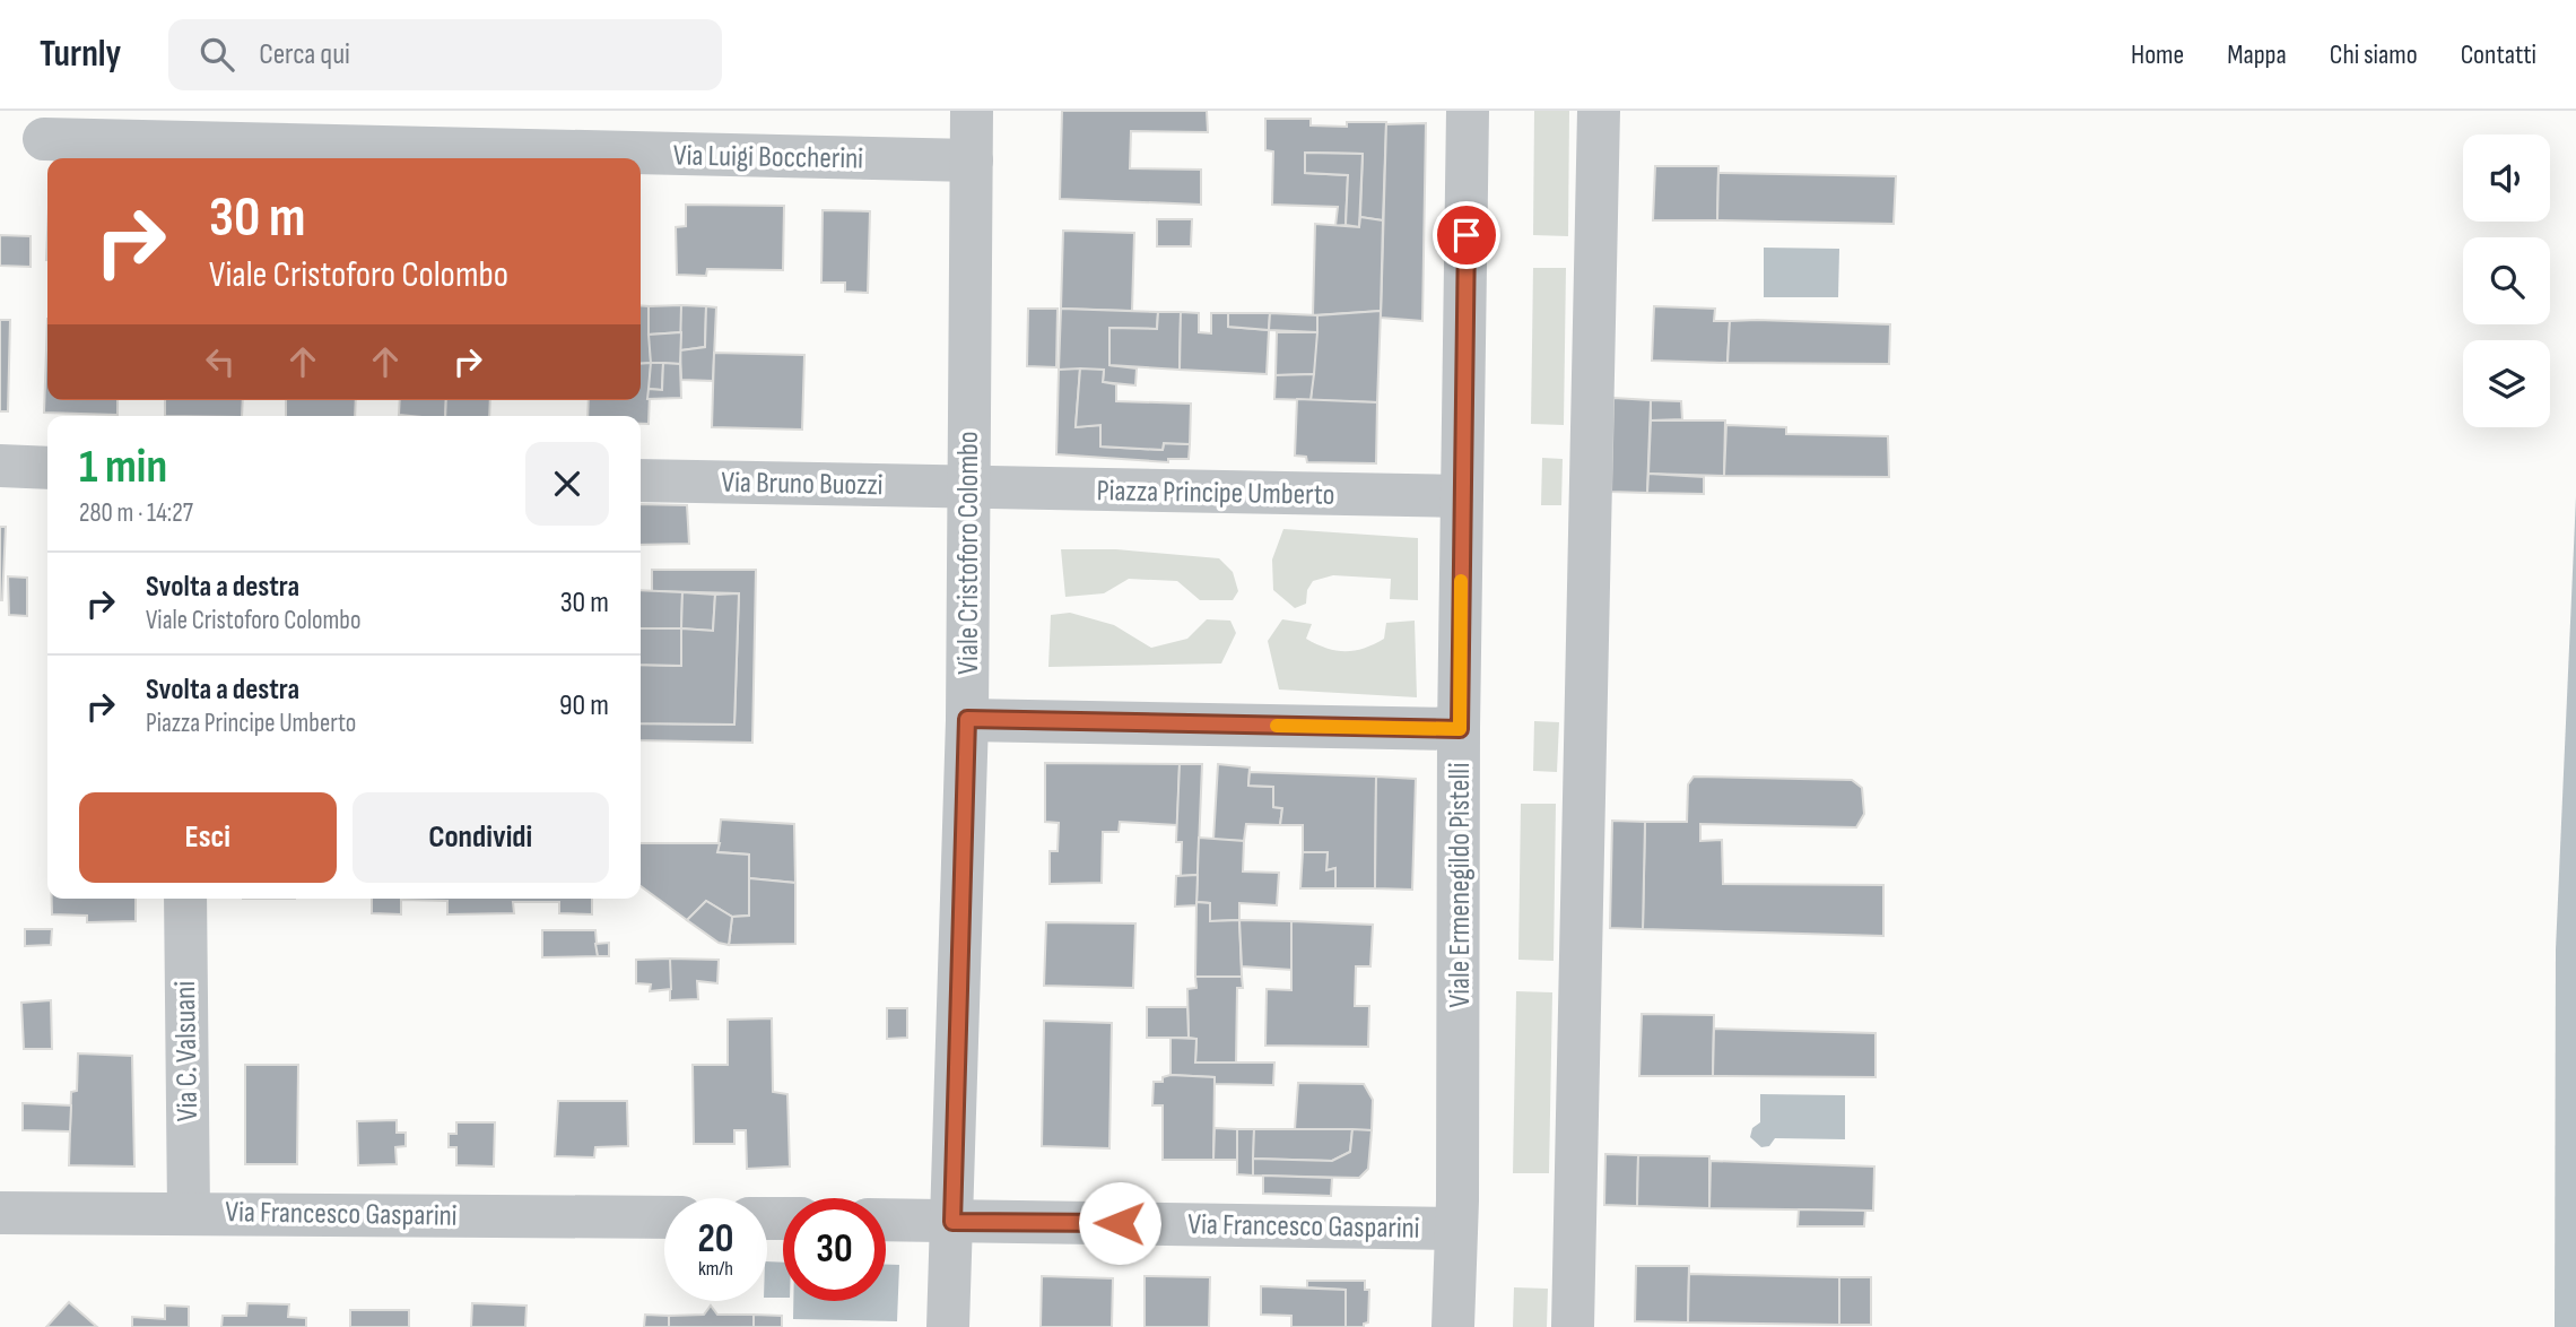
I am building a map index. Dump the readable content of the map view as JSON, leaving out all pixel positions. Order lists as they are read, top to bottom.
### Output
{
  "streets": {
    "street": [
      "Via Luigi Boccherini",
      "Via Bruno Buozzi",
      "Piazza Principe Umberto",
      "Viale Cristoforo Colombo",
      "Viale Ermenegildo Pistelli",
      "Via C. Valsuani",
      "Via Francesco Gasparini"
    ]
  },
  "crossings": [
    ["Via Luigi Boccherini", "Viale Cristoforo Colombo"],
    ["Via Bruno Buozzi", "Piazza Principe Umberto"],
    ["Via Bruno Buozzi", "Viale Cristoforo Colombo"],
    ["Piazza Principe Umberto", "Viale Cristoforo Colombo"],
    ["Piazza Principe Umberto", "Viale Ermenegildo Pistelli"],
    ["Viale Cristoforo Colombo", "Via Francesco Gasparini"],
    ["Viale Ermenegildo Pistelli", "Via Francesco Gasparini"],
    ["Via C. Valsuani", "Via Francesco Gasparini"]
  ],
  "page": {
    "header": "Turnly",
    "search": "Cerca qui",
    "nav": [
      "Home",
      "Mappa",
      "Chi siamo",
      "Contatti"
    ],
    "turn": ["30 m", "Viale Cristoforo Colombo"],
    "heading": ["1 min", "280 m · 14:27"],
    "list": [
      {
        "name": "Svolta a destra",
        "note": "Viale Cristoforo Colombo",
        "value": "30 m"
      },
      {
        "name": "Svolta a destra",
        "note": "Piazza Principe Umberto",
        "value": "90 m"
      }
    ],
    "buttons": ["Esci", "Condividi"],
    "speed": "20 km/h",
    "limit": "30"
  }
}
